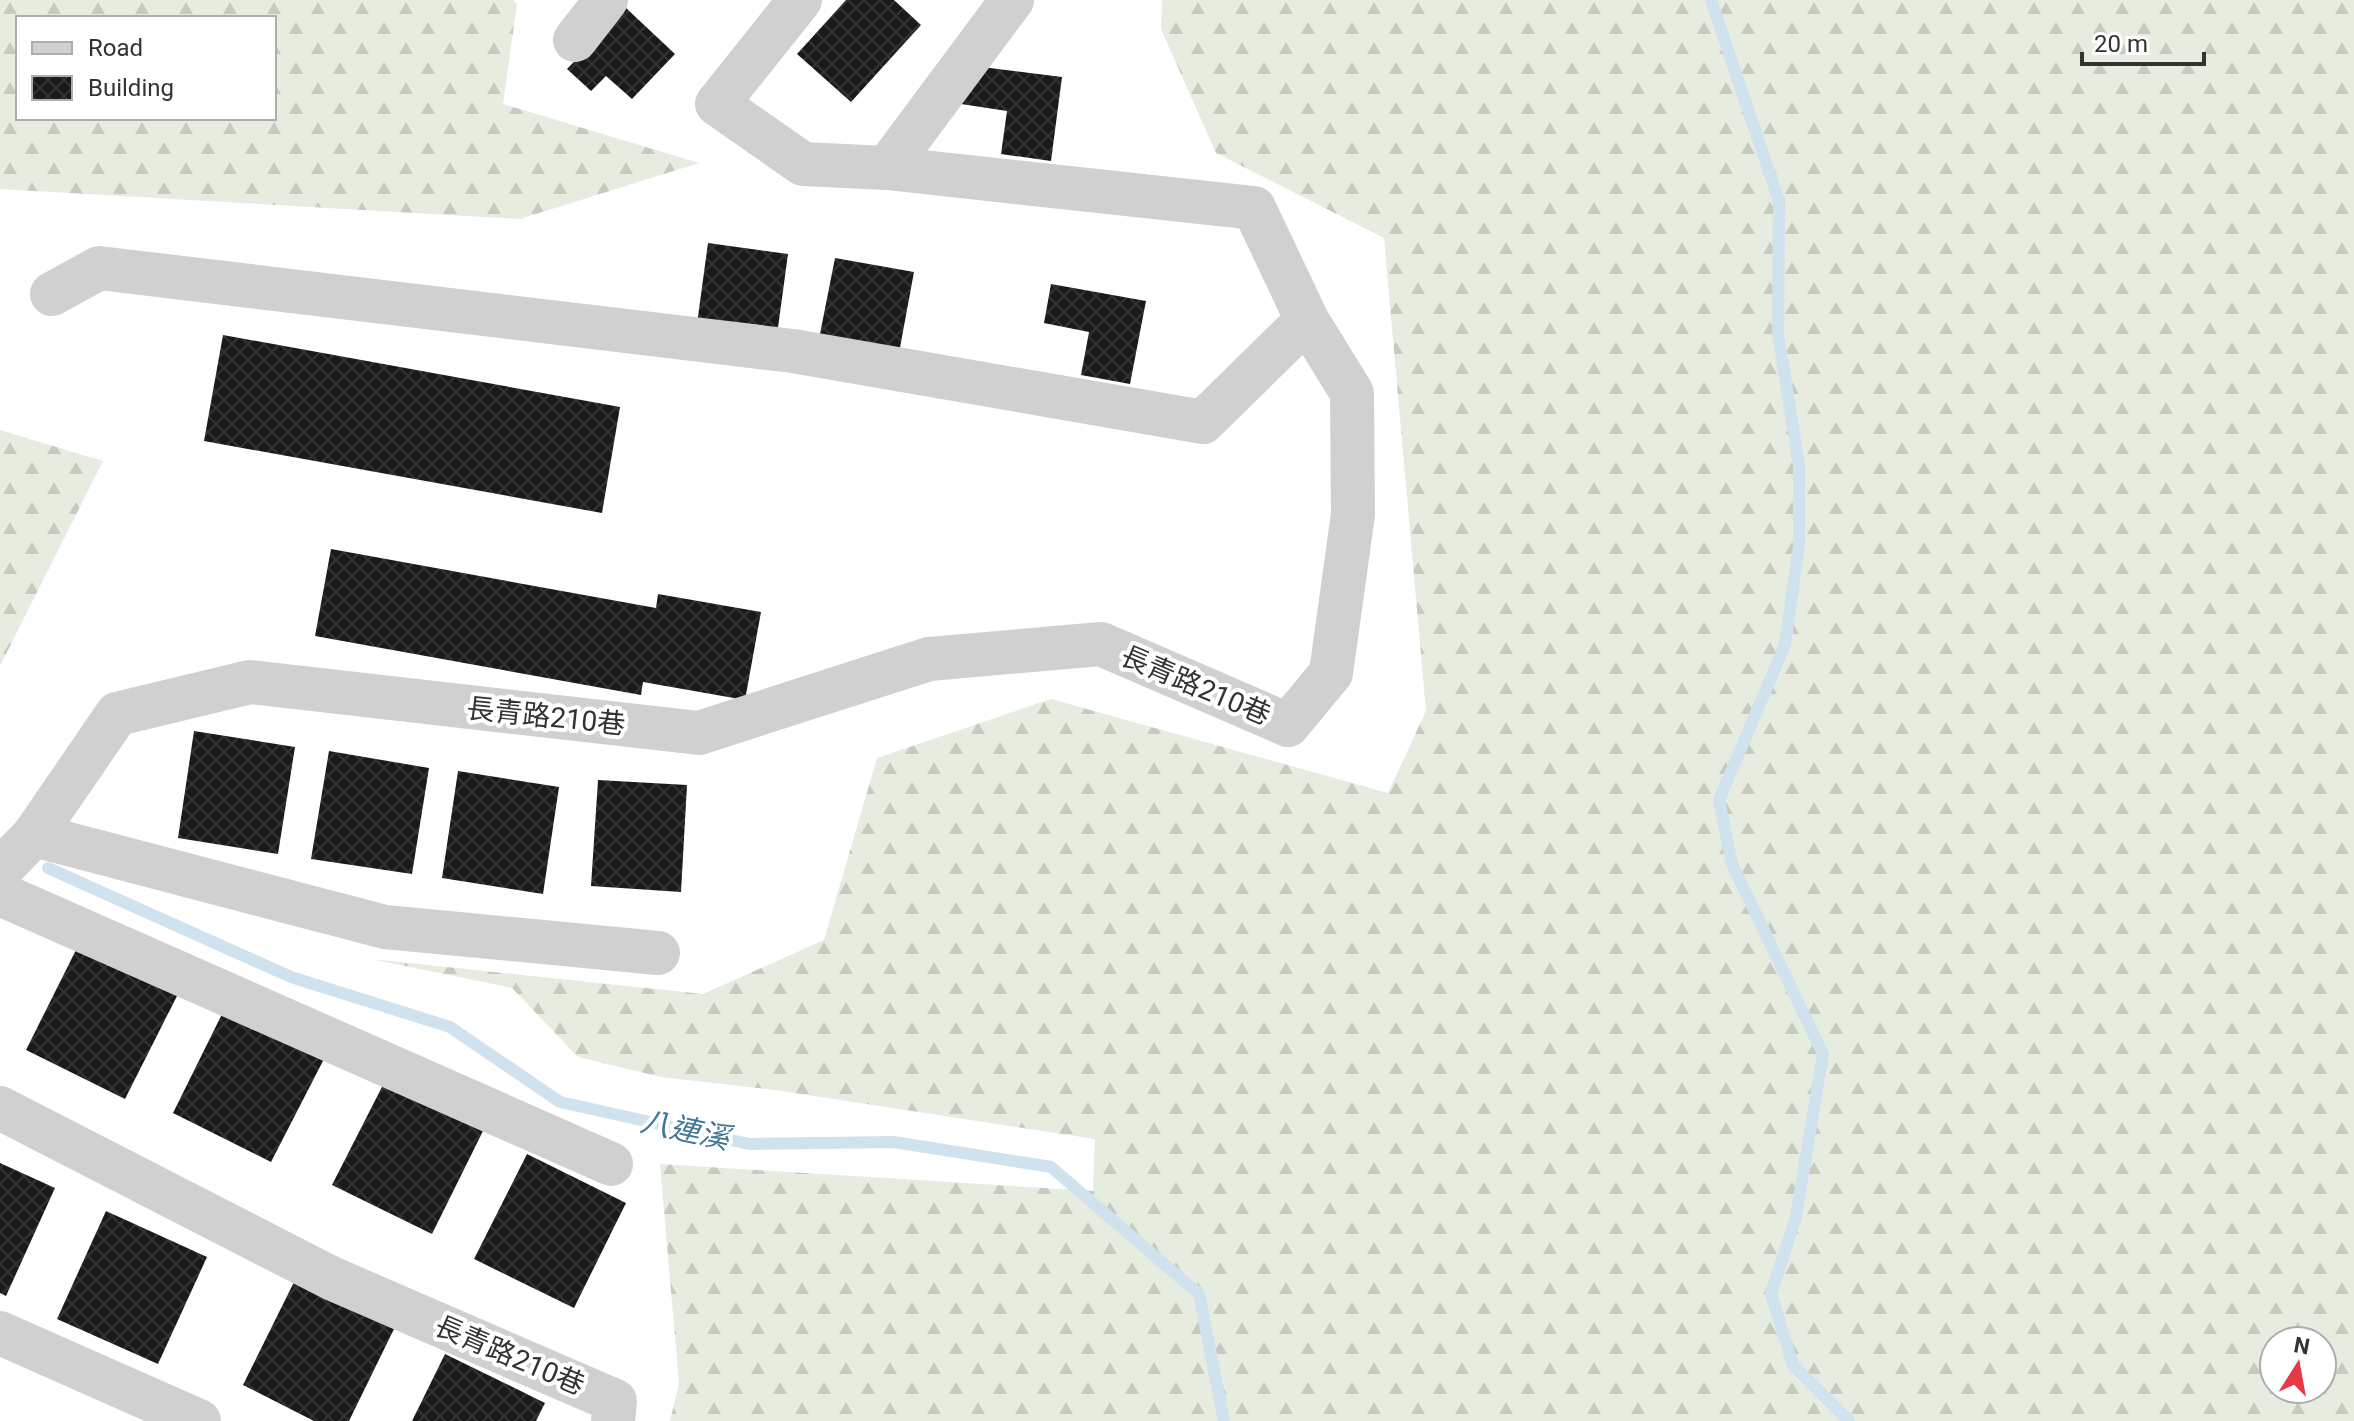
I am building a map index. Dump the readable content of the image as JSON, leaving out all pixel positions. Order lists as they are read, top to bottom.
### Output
{
  "streets": {
    "lane": ["長青路210巷"]
  },
  "water": ["八連溪"],
  "legend": ["Road", "Building"],
  "scale_bar": "20 m",
  "north": "top"
}
